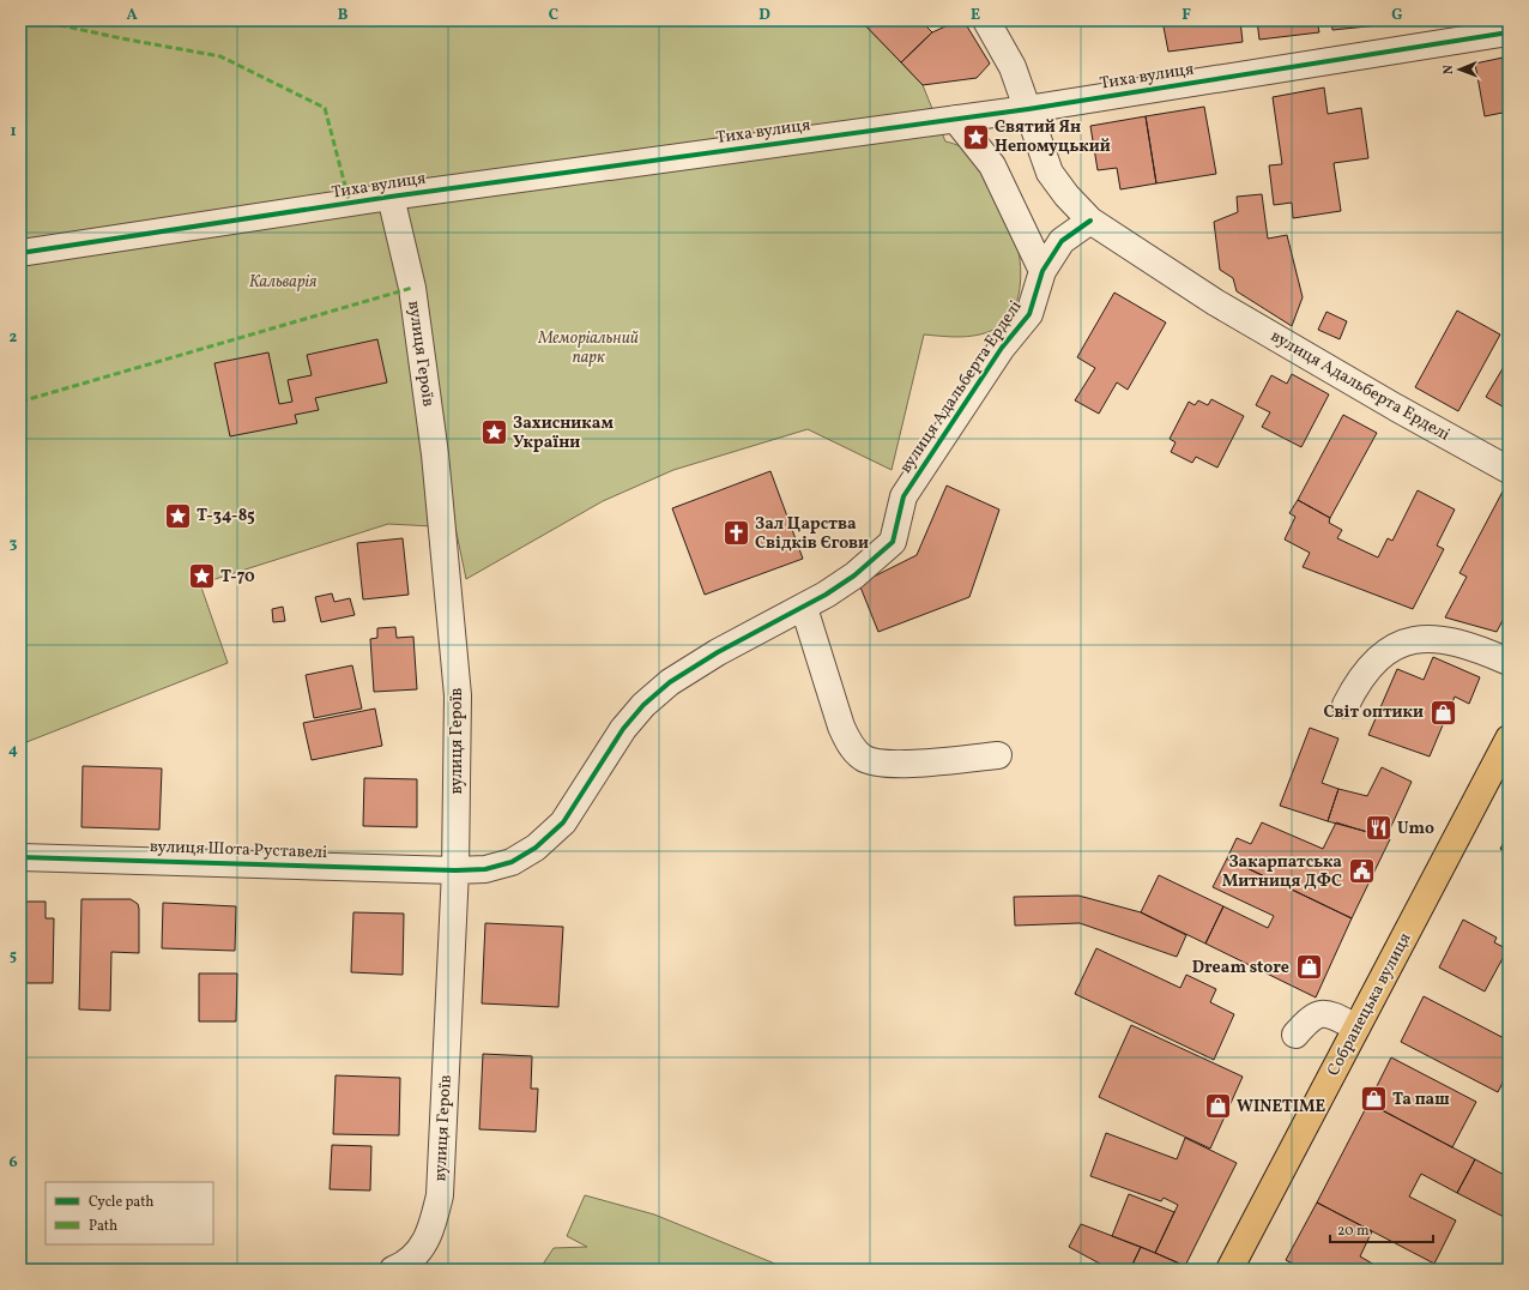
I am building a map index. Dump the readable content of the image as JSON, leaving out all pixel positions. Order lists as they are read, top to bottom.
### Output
{
  "streets": {
    "main road": ["Собранецька вулиця"],
    "street": [
      "Тиха вулиця",
      "вулиця Героїв",
      "вулиця Адальберта Ерделі",
      "вулиця Шота Руставелі"
    ]
  },
  "crossings": [
    ["Тиха вулиця", "вулиця Героїв"],
    ["вулиця Героїв", "вулиця Адальберта Ерделі"],
    ["вулиця Героїв", "вулиця Шота Руставелі"],
    ["вулиця Адальберта Ерделі", "вулиця Шота Руставелі"]
  ],
  "parks": ["Кальварія", "Меморіальний парк"],
  "places": {
    "place": [
      "Святий Ян Непомуцький",
      "Захисникам України",
      "Т-34-85",
      "Т-70"
    ],
    "church": ["Зал Царства Свідків Єгови"],
    "shop": [
      "Світ оптики",
      "Dream store",
      "Та паш",
      "WINETIME"
    ],
    "restaurant": ["Umo"],
    "public building": ["Закарпатська Митниця ДФС"]
  },
  "legend": ["Cycle path", "Path"],
  "scale_bar": "20 m",
  "north": "left",
  "grid": {
    "columns": [
      "A",
      "B",
      "C",
      "D",
      "E",
      "F",
      "G"
    ],
    "rows": [
      "1",
      "2",
      "3",
      "4",
      "5",
      "6"
    ]
  }
}
